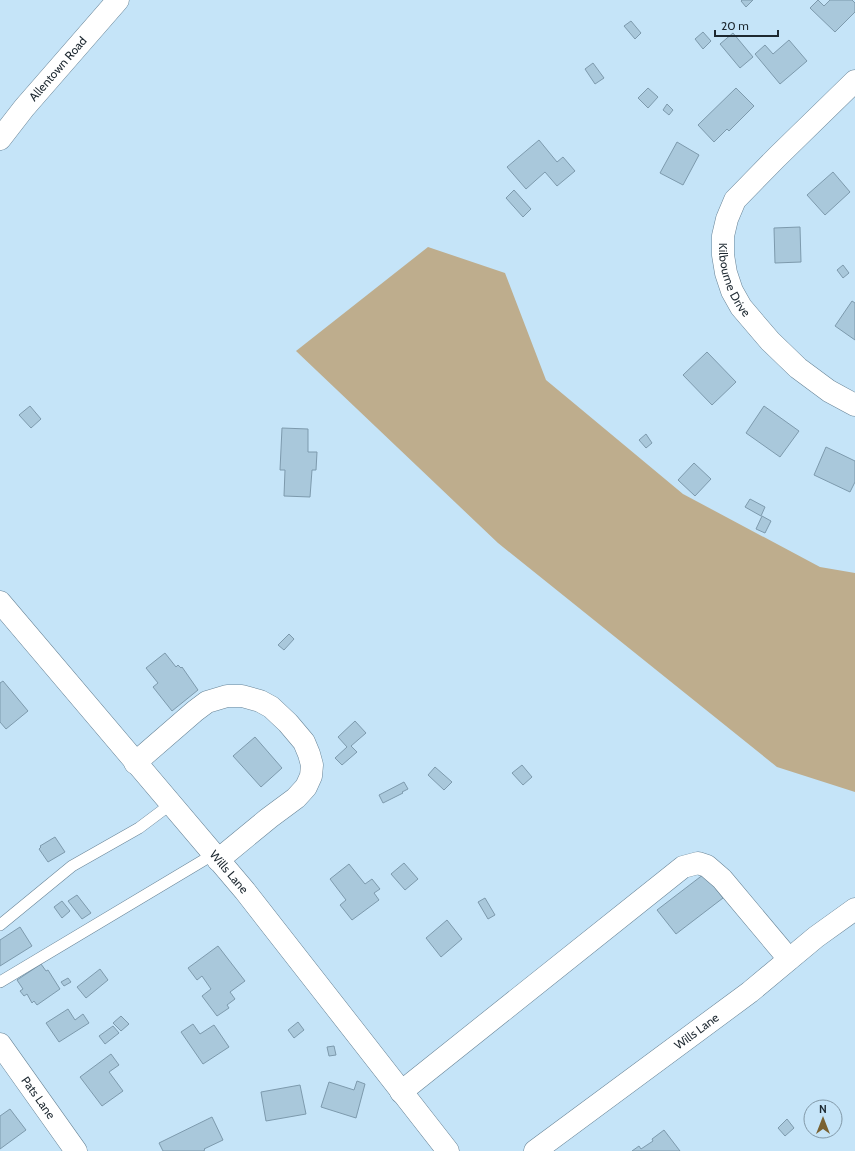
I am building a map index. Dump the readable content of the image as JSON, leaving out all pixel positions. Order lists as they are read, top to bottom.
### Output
{
  "streets": {
    "street": [
      "Allentown Road",
      "Kilbourne Drive",
      "Wills Lane",
      "Pats Lane"
    ]
  },
  "scale_bar": "20 m",
  "north": "top"
}
